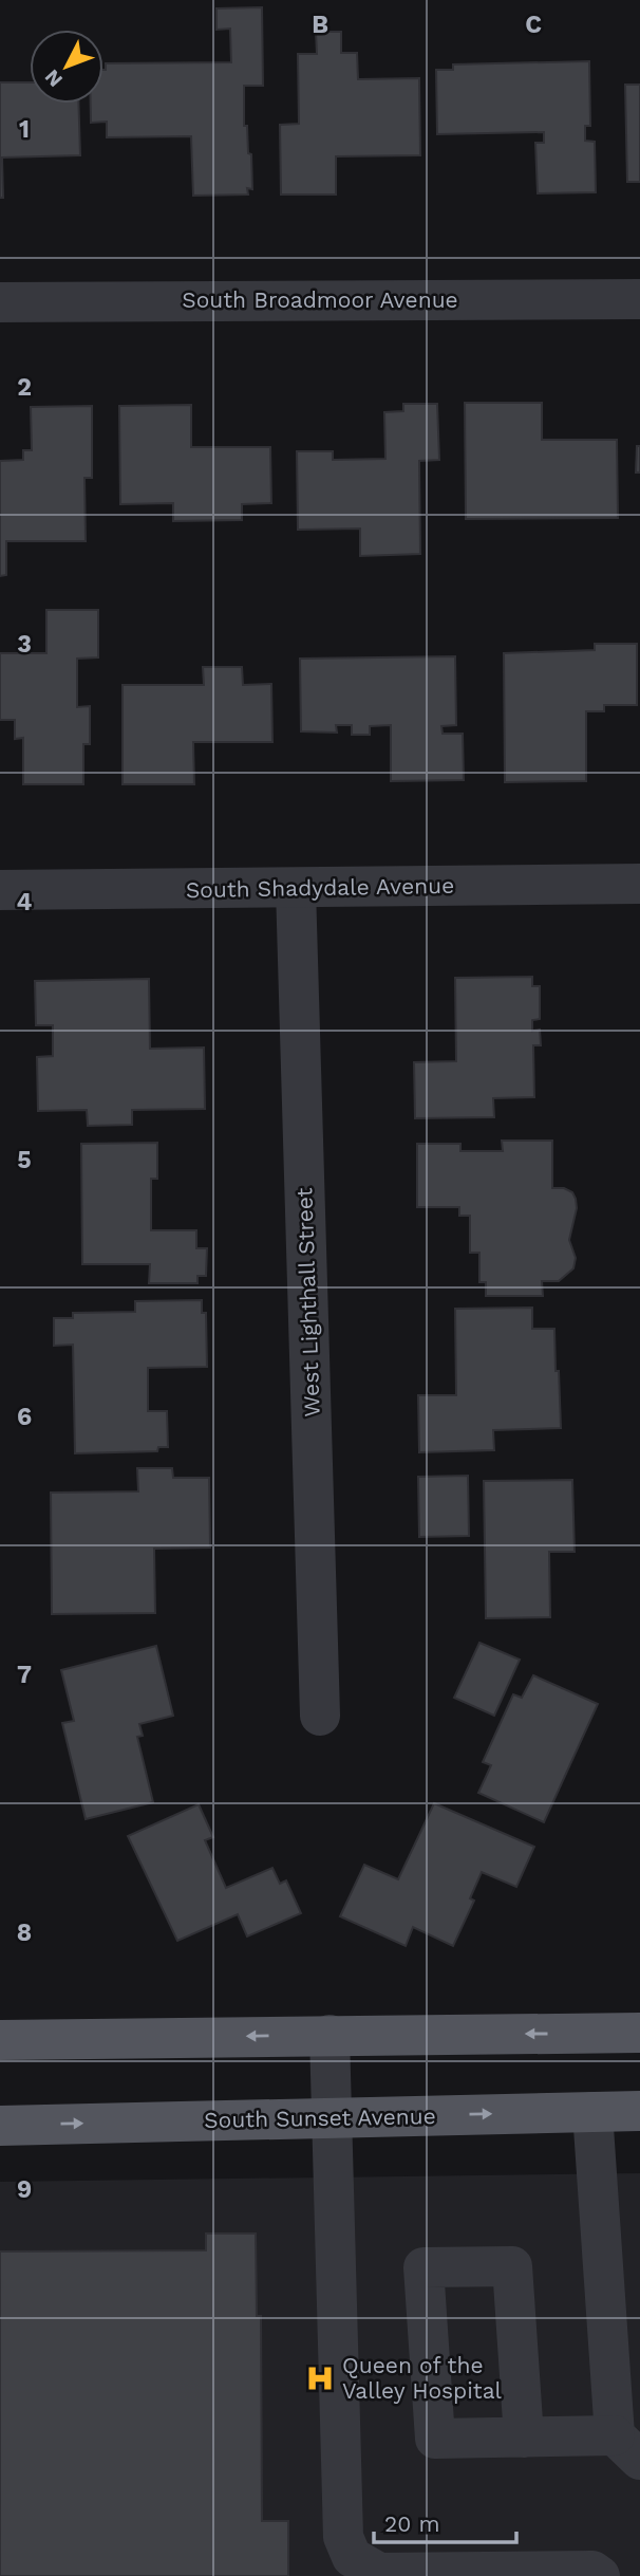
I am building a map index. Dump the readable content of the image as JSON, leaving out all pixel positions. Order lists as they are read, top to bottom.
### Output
{
  "streets": {
    "main road": ["South Sunset Avenue"],
    "street": ["South Broadmoor Avenue", "South Shadydale Avenue", "West Lighthall Street"]
  },
  "crossings": [
    ["South Shadydale Avenue", "West Lighthall Street"]
  ],
  "places": {
    "hospital": ["Queen of the Valley Hospital"]
  },
  "scale_bar": "20 m",
  "north": "bottom left",
  "grid": {
    "columns": ["B", "C"],
    "rows": [
      "1",
      "2",
      "3",
      "4",
      "5",
      "6",
      "7",
      "8",
      "9"
    ]
  }
}
